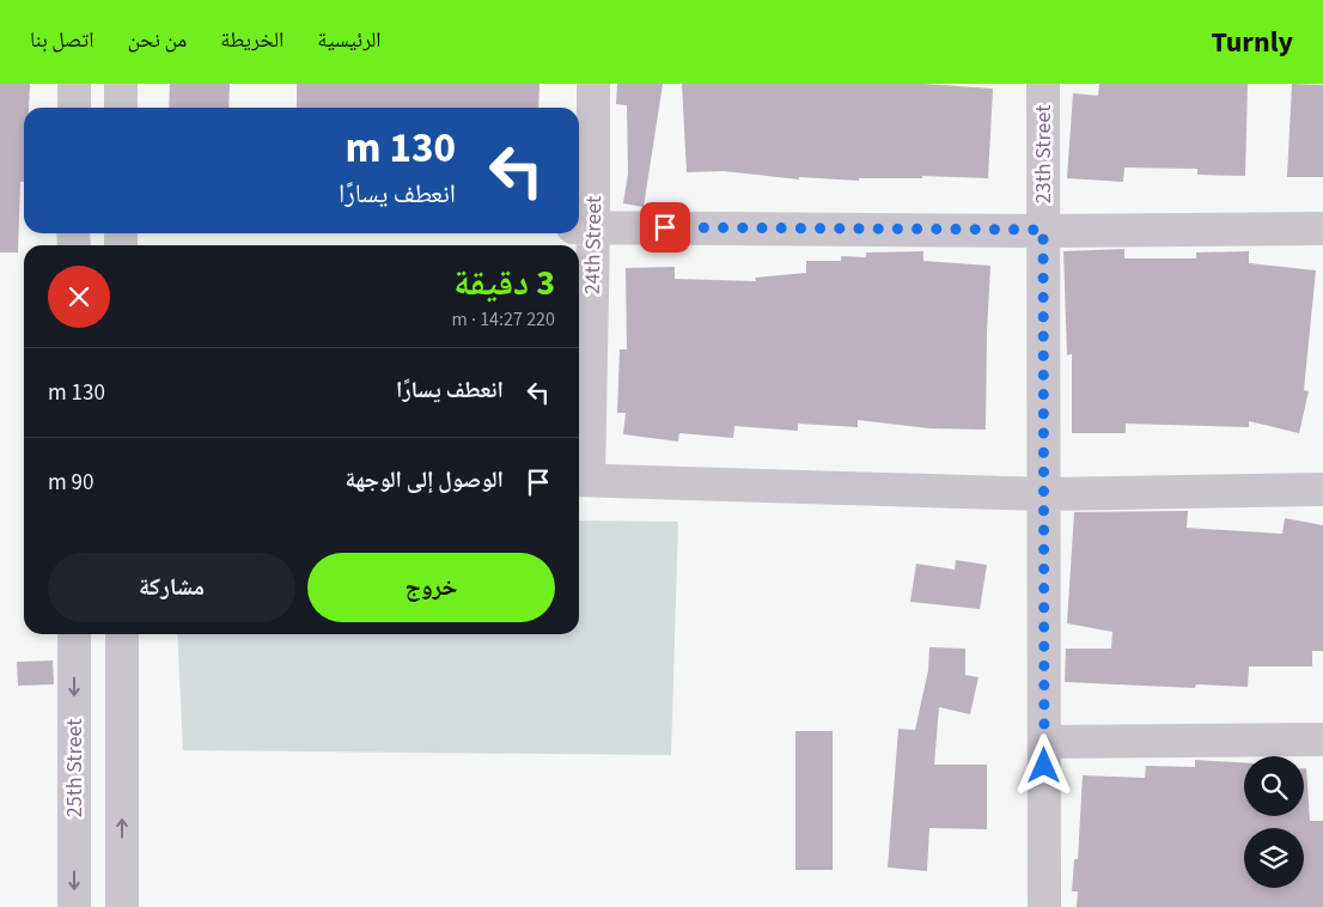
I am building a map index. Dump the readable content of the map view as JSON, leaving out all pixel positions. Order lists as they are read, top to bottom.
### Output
{
  "streets": {
    "street": ["23th Street", "24th Street", "25th Street"]
  },
  "page": {
    "header": "Turnly",
    "nav": [
      "الرئيسية",
      "الخريطة",
      "من نحن",
      "اتصل بنا"
    ],
    "turn": ["130 m", "انعطف يسارًا"],
    "heading": ["3 دقيقة", "220 m · 14:27"],
    "list": [
      {
        "name": "انعطف يسارًا",
        "value": "130 m"
      },
      {
        "name": "الوصول إلى الوجهة",
        "value": "90 m"
      }
    ],
    "buttons": ["خروج", "مشاركة"]
  }
}
